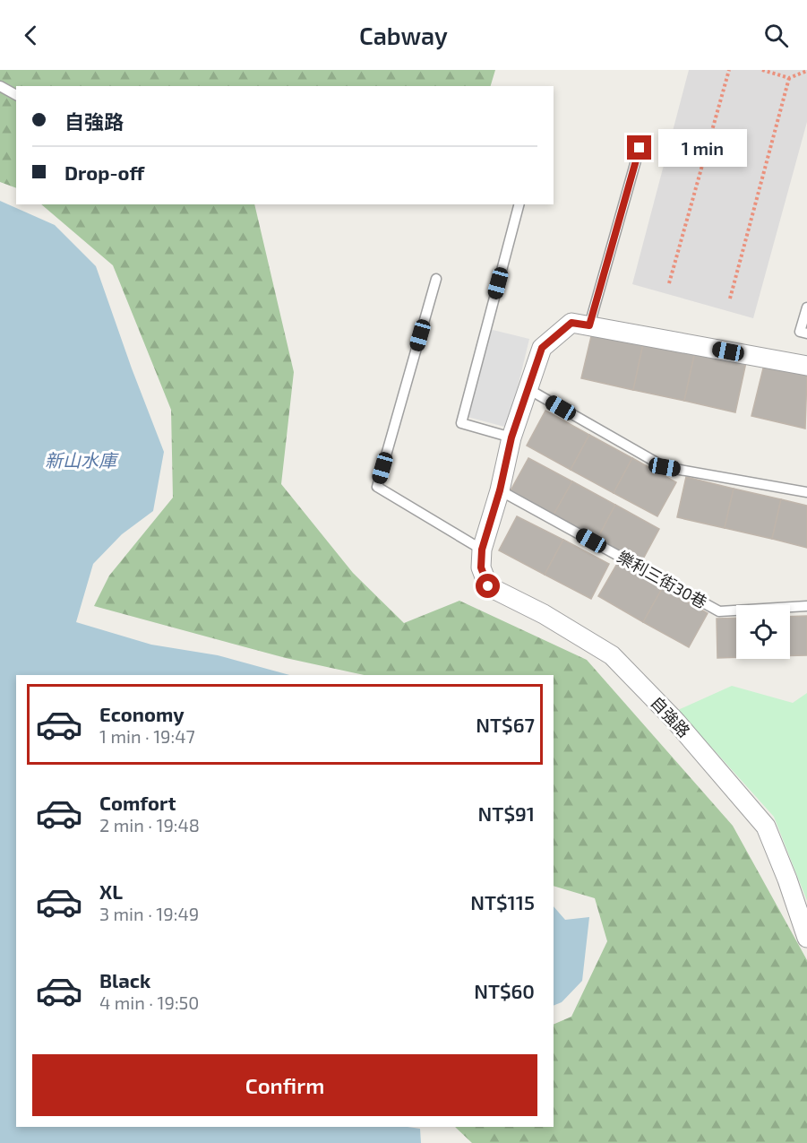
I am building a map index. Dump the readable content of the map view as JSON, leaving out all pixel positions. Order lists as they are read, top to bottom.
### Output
{
  "streets": {
    "street": ["自強路"],
    "lane": ["樂利三街30巷"]
  },
  "water": ["新山水庫"],
  "page": {
    "header": "Cabway",
    "banner": ["自強路", "Drop-off"],
    "bubble": "1 min",
    "list": [
      {
        "name": "Economy",
        "note": "1 min · 19:47",
        "value": "NT$67"
      },
      {
        "name": "Comfort",
        "note": "2 min · 19:48",
        "value": "NT$91"
      },
      {
        "name": "XL",
        "note": "3 min · 19:49",
        "value": "NT$115"
      },
      {
        "name": "Black",
        "note": "4 min · 19:50",
        "value": "NT$60"
      }
    ],
    "buttons": "Confirm"
  }
}
